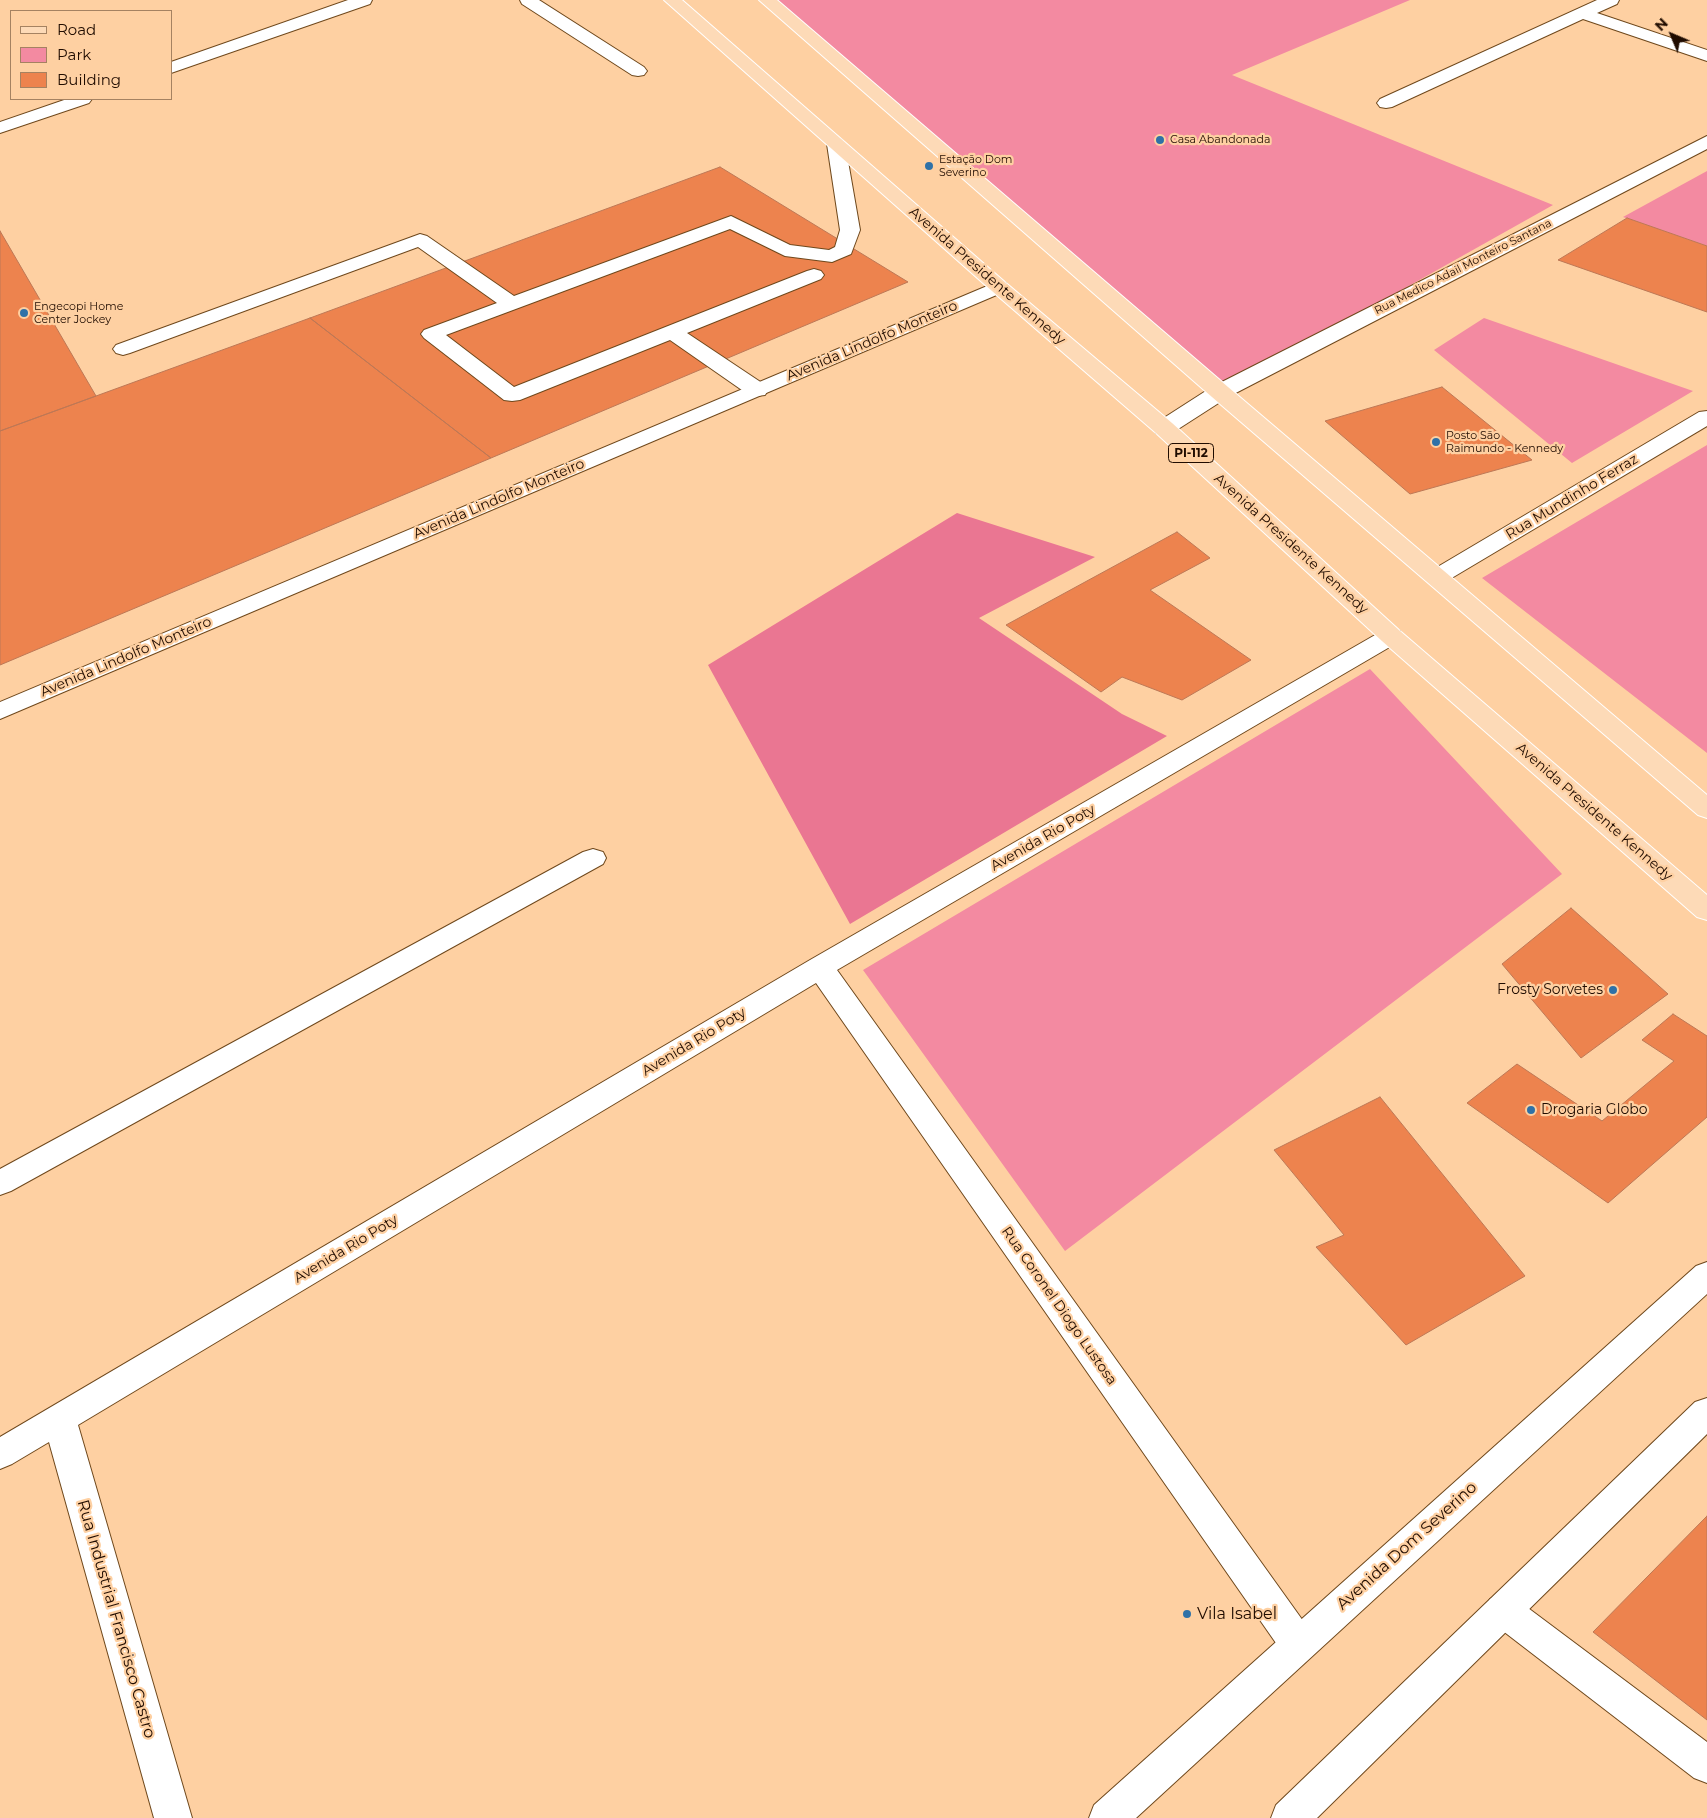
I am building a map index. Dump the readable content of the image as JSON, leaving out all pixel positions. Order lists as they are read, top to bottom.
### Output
{
  "streets": {
    "main road": ["Avenida Presidente Kennedy", "PI-112"],
    "street": [
      "Rua Medico Adail Monteiro Santana",
      "Avenida Lindolfo Monteiro",
      "Rua Mundinho Ferraz",
      "Avenida Rio Poty",
      "Rua Coronel Diogo Lustosa",
      "Avenida Dom Severino",
      "Rua Industrial Francisco Castro"
    ]
  },
  "crossings": [
    ["Rua Medico Adail Monteiro Santana", "Avenida Presidente Kennedy"],
    ["Avenida Presidente Kennedy", "Avenida Lindolfo Monteiro"],
    ["Avenida Presidente Kennedy", "Avenida Rio Poty"],
    ["Avenida Rio Poty", "Rua Coronel Diogo Lustosa"],
    ["Avenida Rio Poty", "Rua Industrial Francisco Castro"],
    ["Rua Coronel Diogo Lustosa", "Avenida Dom Severino"]
  ],
  "places": [
    "Casa Abandonada",
    "Estação Dom Severino",
    "Engecopi Home Center Jockey",
    "Posto São Raimundo - Kennedy",
    "Frosty Sorvetes",
    "Drogaria Globo",
    "Vila Isabel"
  ],
  "legend": ["Road", "Park", "Building"],
  "north": "top left"
}
